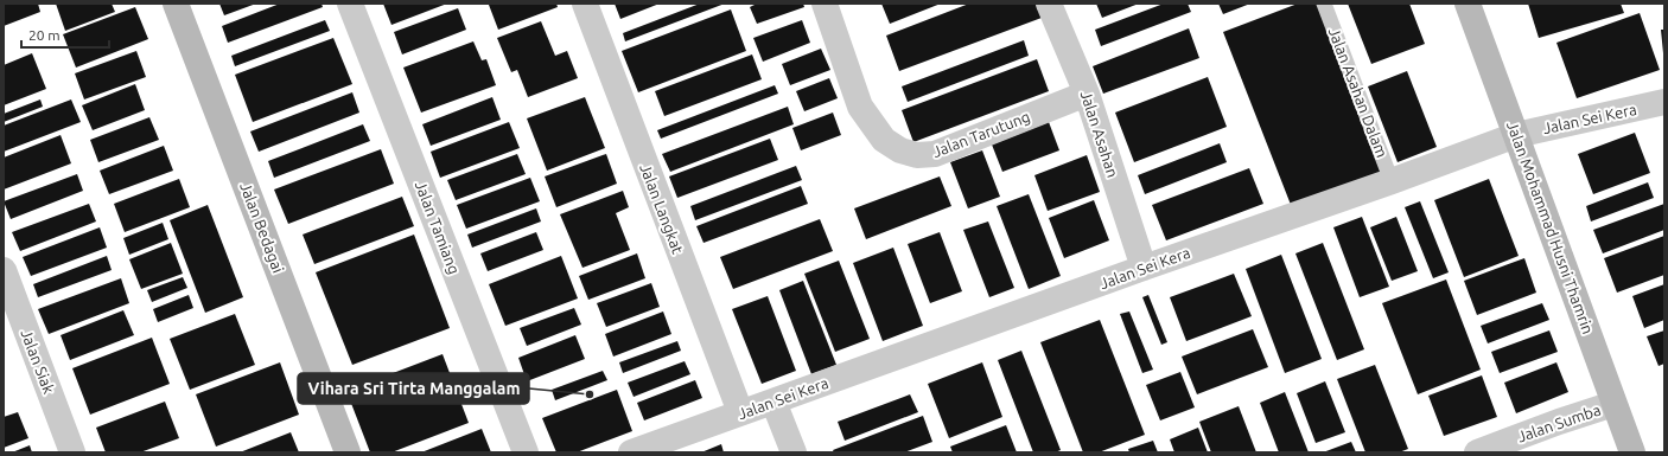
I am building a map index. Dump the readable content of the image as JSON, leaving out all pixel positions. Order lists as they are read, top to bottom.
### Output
{
  "streets": {
    "main road": ["Jalan Bedagai", "Jalan Mohammad Husni Thamrin"],
    "street": [
      "Jalan Sei Kera",
      "Jalan Tarutung",
      "Jalan Asahan",
      "Jalan Langkat",
      "Jalan Tamiang",
      "Jalan Siak",
      "Jalan Sumba"
    ],
    "lane": ["Jalan Asahan Dalam"]
  },
  "crossings": [
    ["Jalan Asahan Dalam", "Jalan Sei Kera"],
    ["Jalan Sei Kera", "Jalan Asahan"],
    ["Jalan Sei Kera", "Jalan Langkat"],
    ["Jalan Sei Kera", "Jalan Mohammad Husni Thamrin"],
    ["Jalan Tarutung", "Jalan Asahan"],
    ["Jalan Mohammad Husni Thamrin", "Jalan Sumba"]
  ],
  "places": ["Vihara Sri Tirta Manggalam"],
  "scale_bar": "20 m"
}
